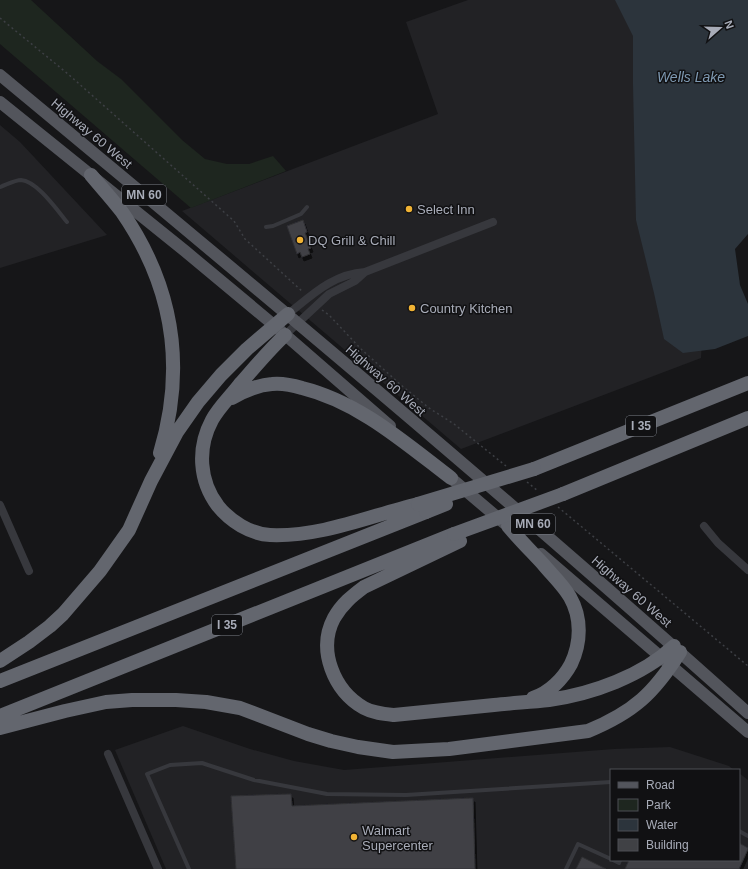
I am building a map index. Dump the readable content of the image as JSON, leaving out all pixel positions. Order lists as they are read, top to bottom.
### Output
{
  "streets": {
    "highway": ["I 35"],
    "main road": ["Highway 60 West", "MN 60"]
  },
  "water": ["Wells Lake"],
  "places": [
    "Select Inn",
    "DQ Grill & Chill",
    "Country Kitchen",
    "Walmart Supercenter"
  ],
  "legend": [
    "Road",
    "Park",
    "Water",
    "Building"
  ],
  "north": "right"
}
